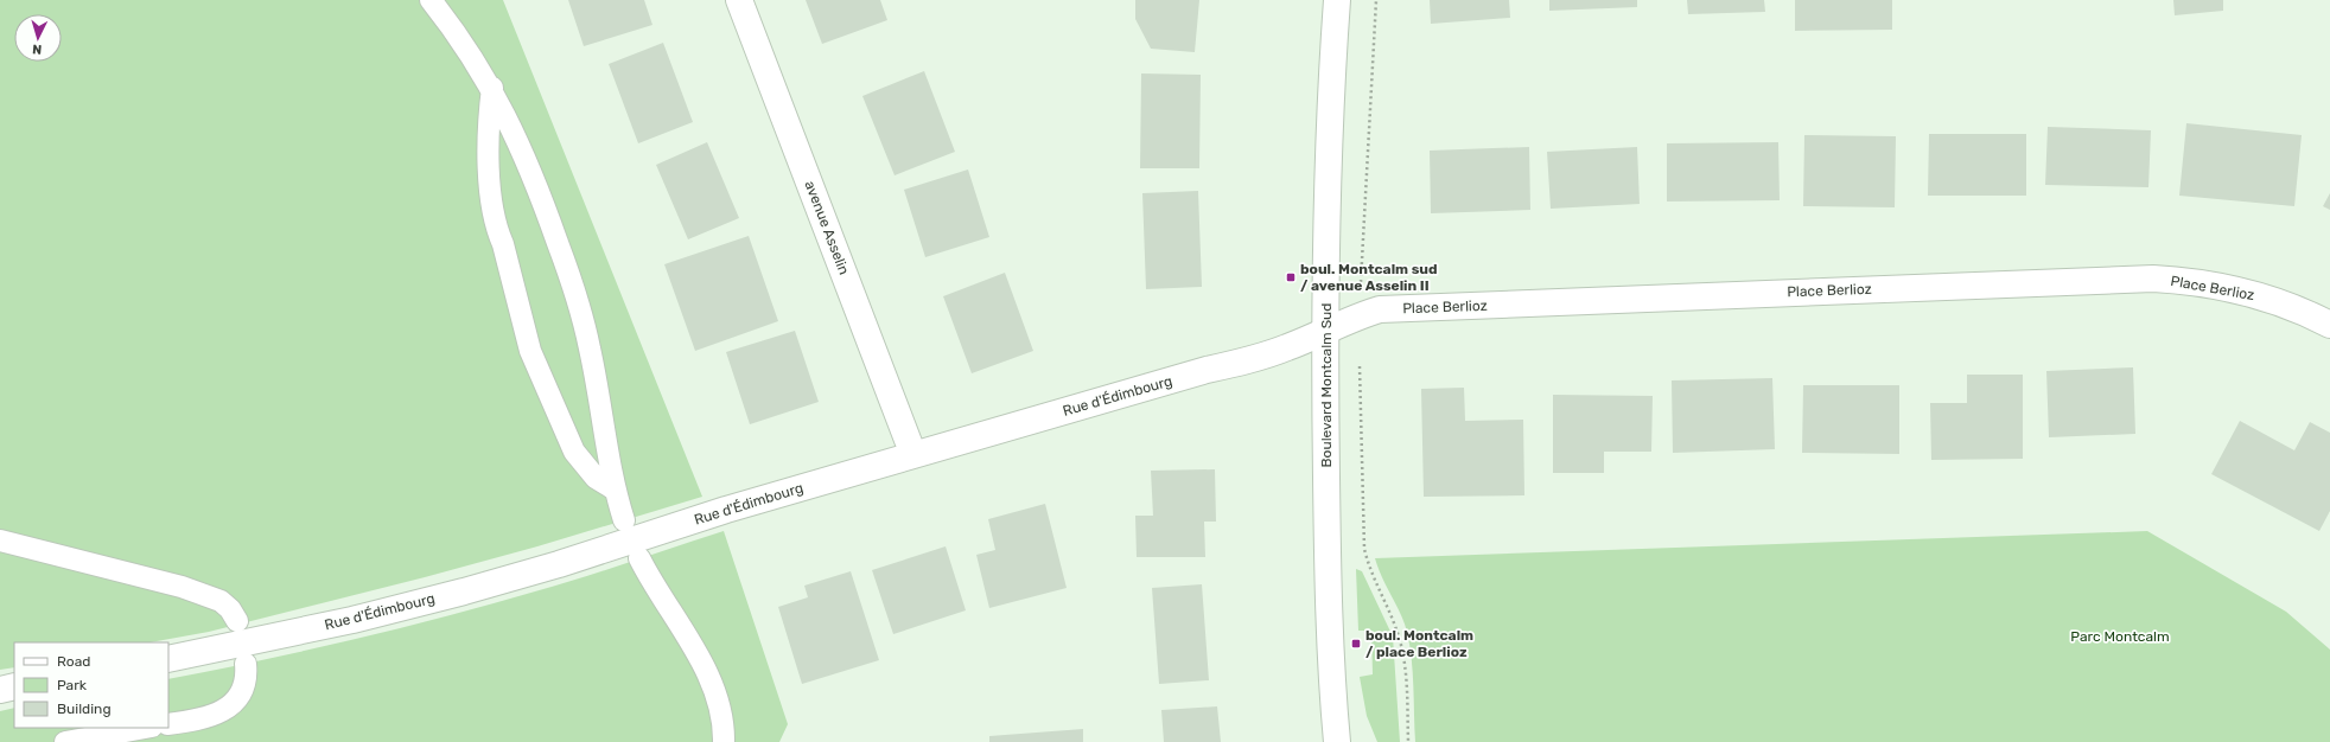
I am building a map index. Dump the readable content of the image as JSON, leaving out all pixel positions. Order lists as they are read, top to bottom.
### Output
{
  "streets": {
    "street": [
      "avenue Asselin",
      "Place Berlioz",
      "Boulevard Montcalm Sud",
      "Rue d'Édimbourg"
    ]
  },
  "crossings": [
    ["avenue Asselin", "Rue d'Édimbourg"],
    ["Place Berlioz", "Boulevard Montcalm Sud"],
    ["Place Berlioz", "Rue d'Édimbourg"],
    ["Boulevard Montcalm Sud", "Rue d'Édimbourg"]
  ],
  "parks": ["Parc Montcalm"],
  "places": {
    "transit": ["boul. Montcalm sud / avenue Asselin II", "boul. Montcalm / place Berlioz"]
  },
  "legend": ["Road", "Park", "Building"],
  "north": "bottom"
}
